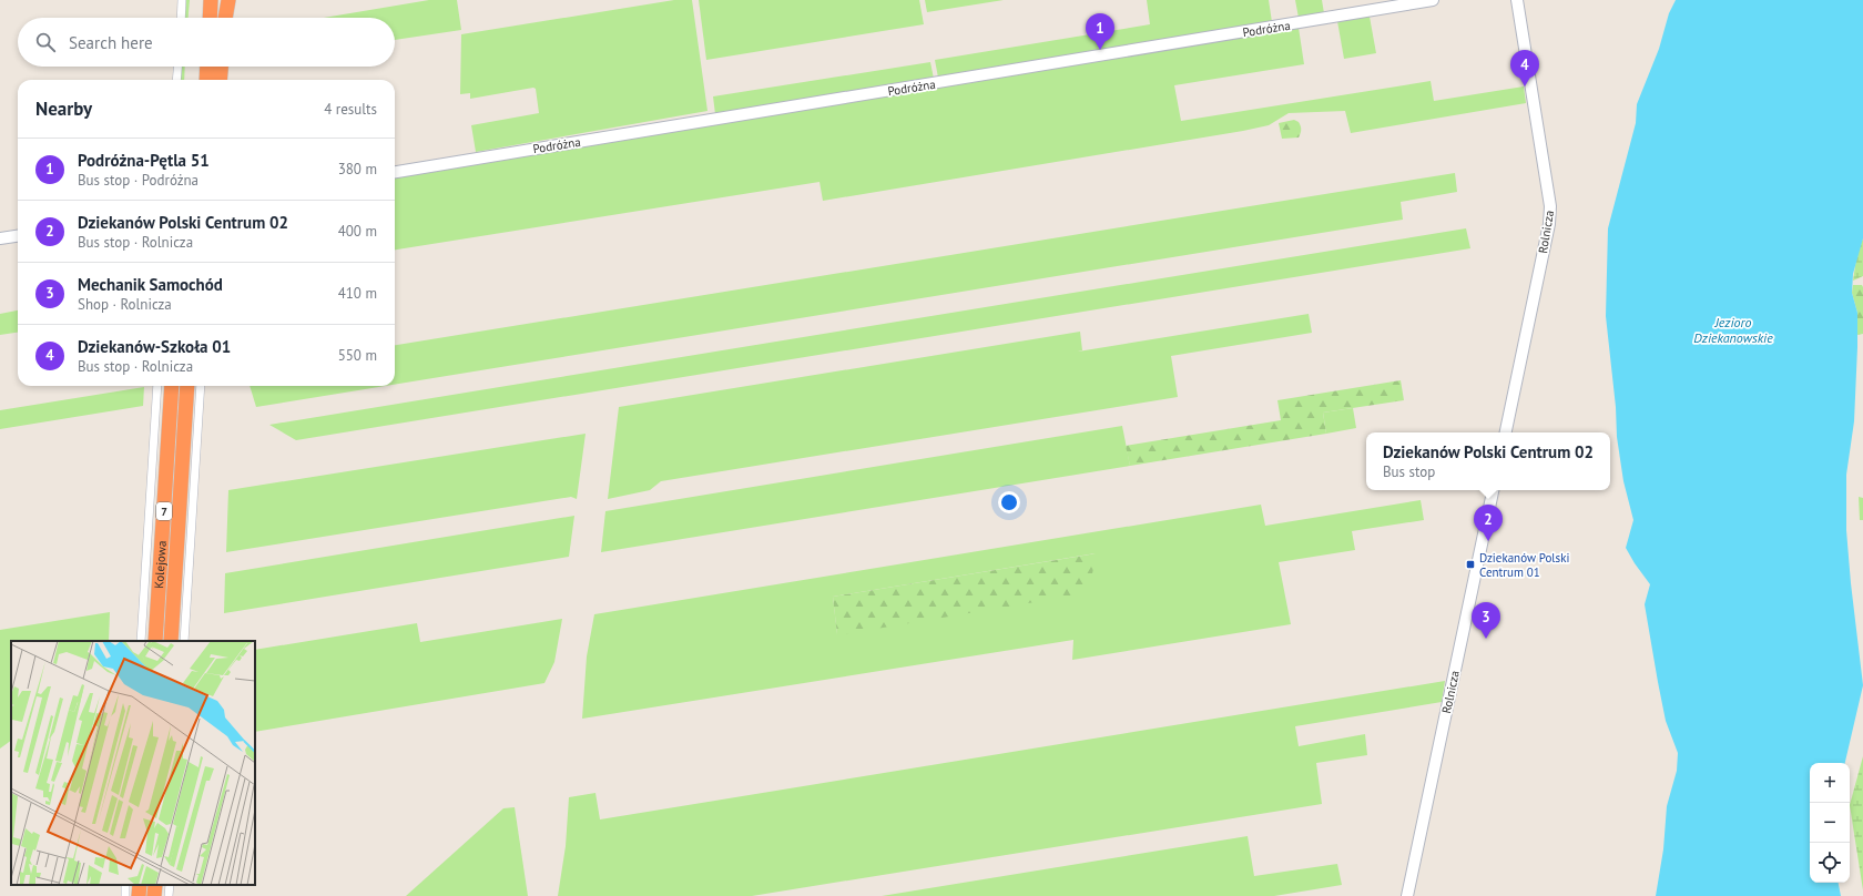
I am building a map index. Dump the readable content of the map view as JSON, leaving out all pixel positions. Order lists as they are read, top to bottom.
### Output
{
  "streets": {
    "highway": ["7", "Kolejowa"],
    "street": ["Podróżna", "Rolnicza"]
  },
  "water": ["Jezioro Dziekanowskie"],
  "places": {
    "transit": ["Dziekanów Polski Centrum 01"]
  },
  "page": {
    "pins": [
      "1",
      "4",
      "2",
      "3"
    ],
    "search": "Search here",
    "heading": ["Nearby", "4 results"],
    "list": [
      {
        "mark": "1",
        "name": "Podróżna-Pętla 51",
        "note": "Bus stop · Podróżna",
        "value": "380 m"
      },
      {
        "mark": "2",
        "name": "Dziekanów Polski Centrum 02",
        "note": "Bus stop · Rolnicza",
        "value": "400 m"
      },
      {
        "mark": "3",
        "name": "Mechanik Samochód",
        "note": "Shop · Rolnicza",
        "value": "410 m"
      },
      {
        "mark": "4",
        "name": "Dziekanów-Szkoła 01",
        "note": "Bus stop · Rolnicza",
        "value": "550 m"
      }
    ],
    "popup": ["Dziekanów Polski Centrum 02", "Bus stop"],
    "map_buttons": ["+", "−"]
  }
}
